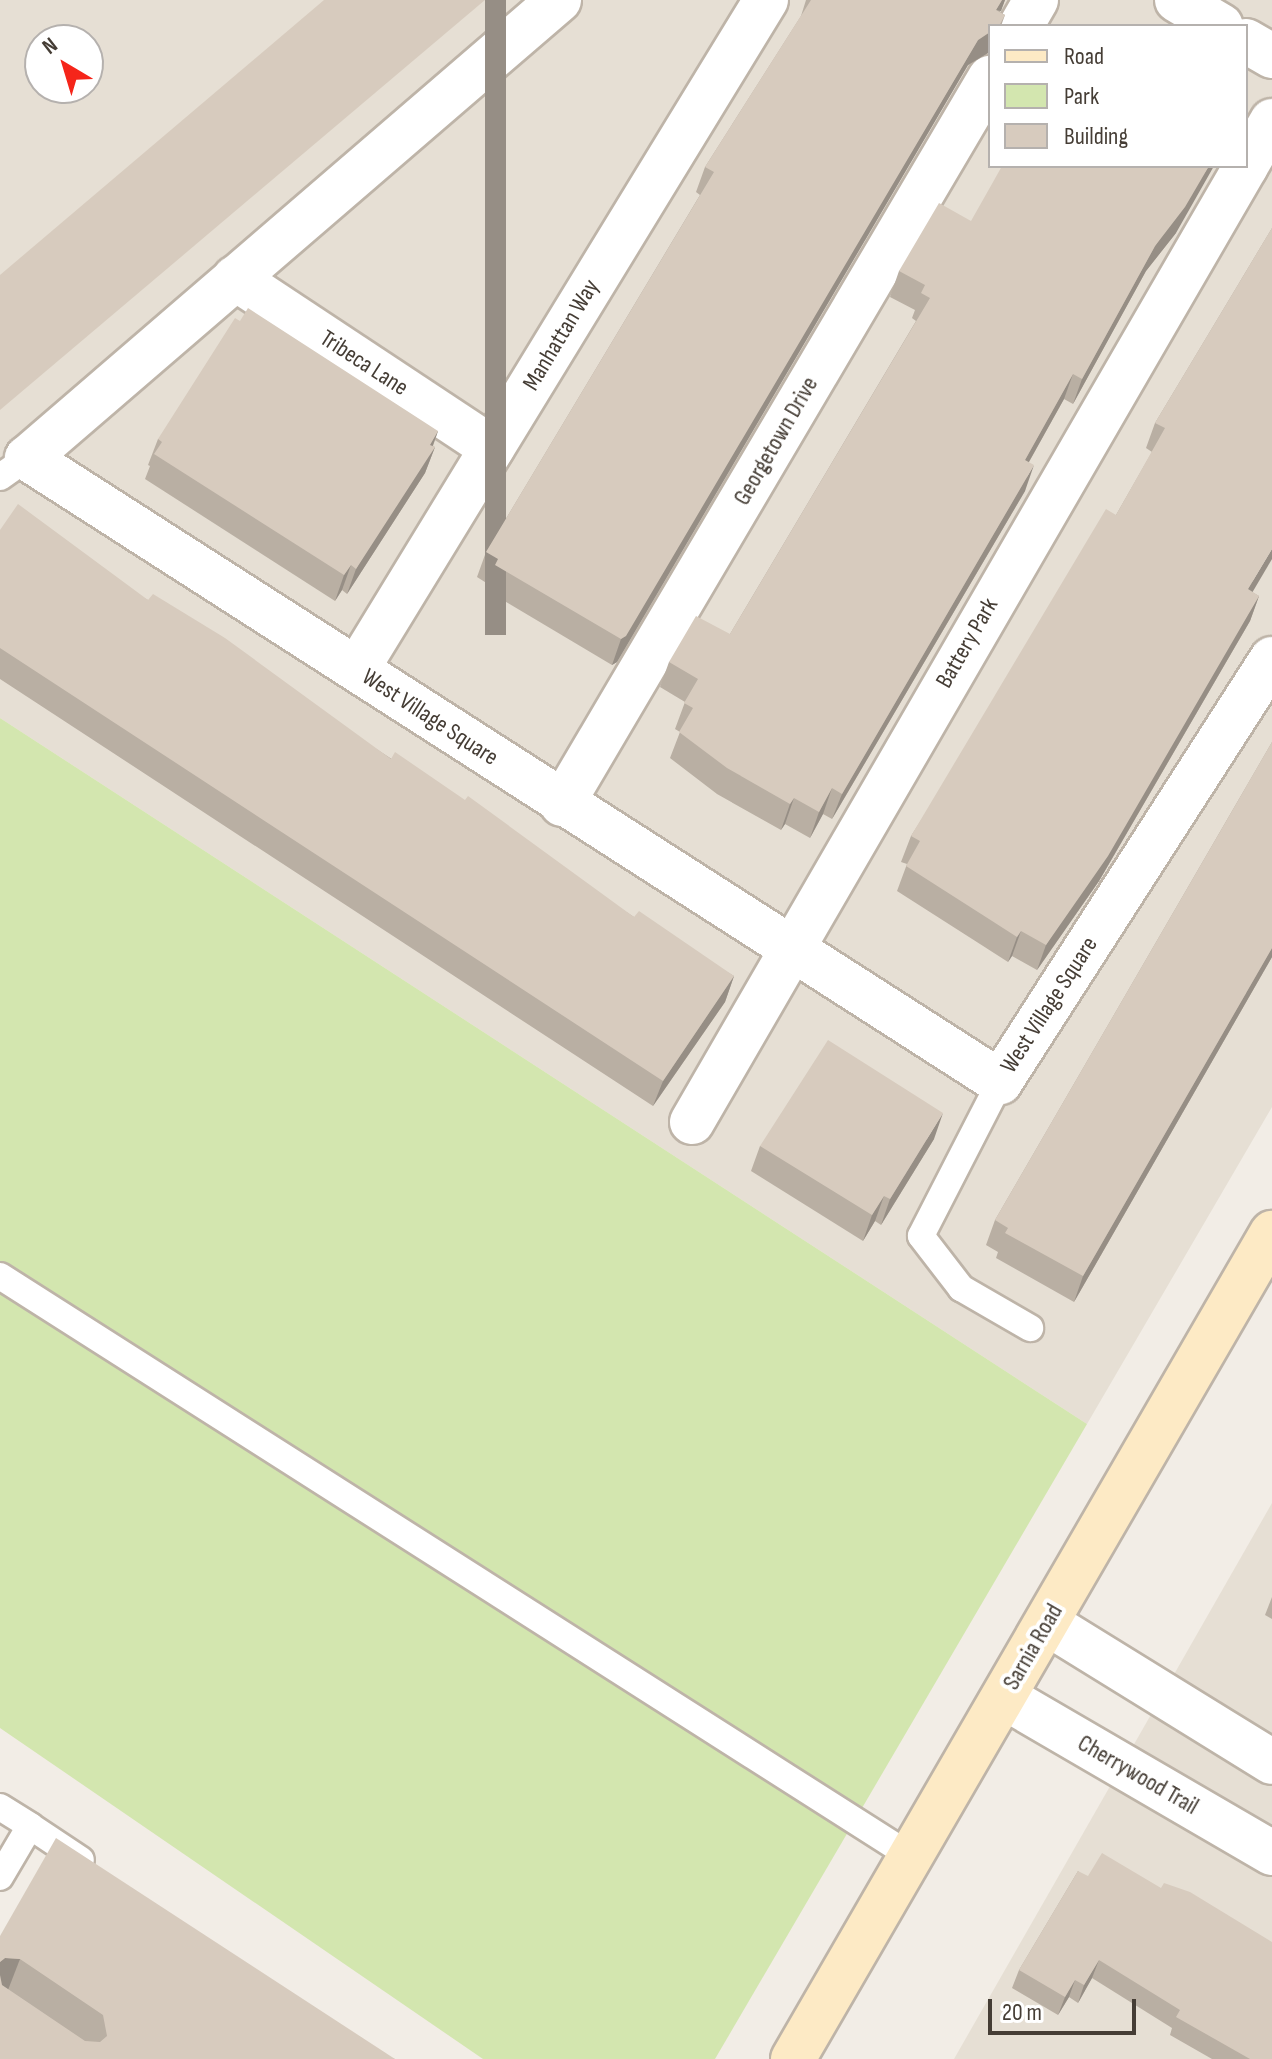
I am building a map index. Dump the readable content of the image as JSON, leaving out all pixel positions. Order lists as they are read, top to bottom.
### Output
{
  "streets": {
    "main road": ["Sarnia Road"],
    "street": [
      "Manhattan Way",
      "Tribeca Lane",
      "Georgetown Drive",
      "Battery Park",
      "West Village Square",
      "Cherrywood Trail"
    ]
  },
  "crossings": [
    ["Manhattan Way", "Tribeca Lane"],
    ["Manhattan Way", "West Village Square"],
    ["Tribeca Lane", "West Village Square"],
    ["Georgetown Drive", "West Village Square"],
    ["Battery Park", "West Village Square"],
    ["Sarnia Road", "Cherrywood Trail"]
  ],
  "legend": ["Road", "Park", "Building"],
  "scale_bar": "20 m",
  "north": "top left"
}
